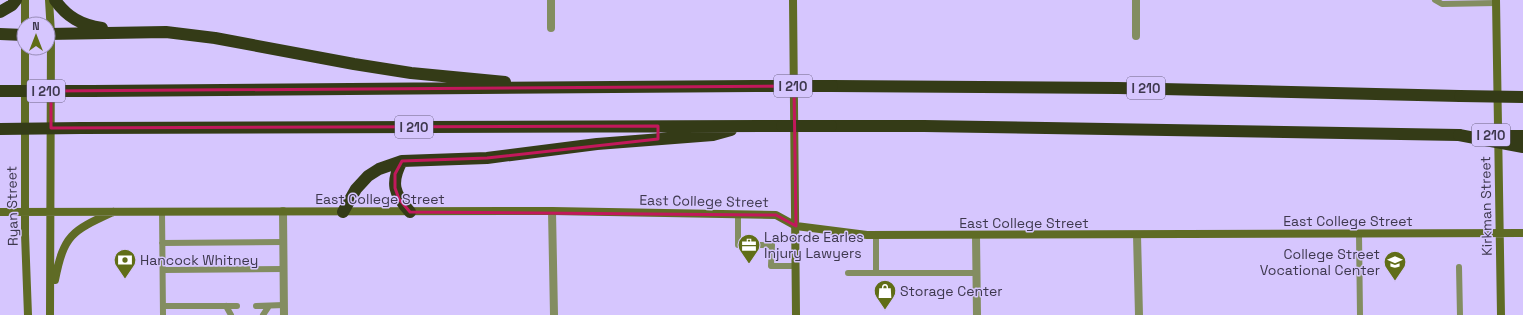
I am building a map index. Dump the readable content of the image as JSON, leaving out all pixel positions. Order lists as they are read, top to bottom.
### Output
{
  "streets": {
    "highway": ["I 210"],
    "main road": ["East College Street", "Ryan Street", "Kirkman Street"]
  },
  "crossings": [
    ["East College Street", "Ryan Street"],
    ["East College Street", "Kirkman Street"]
  ],
  "places": {
    "office": ["Laborde Earles Injury Lawyers"],
    "bank": ["Hancock Whitney"],
    "school or university": ["College Street Vocational Center"],
    "shop": ["Storage Center"]
  },
  "north": "top"
}
